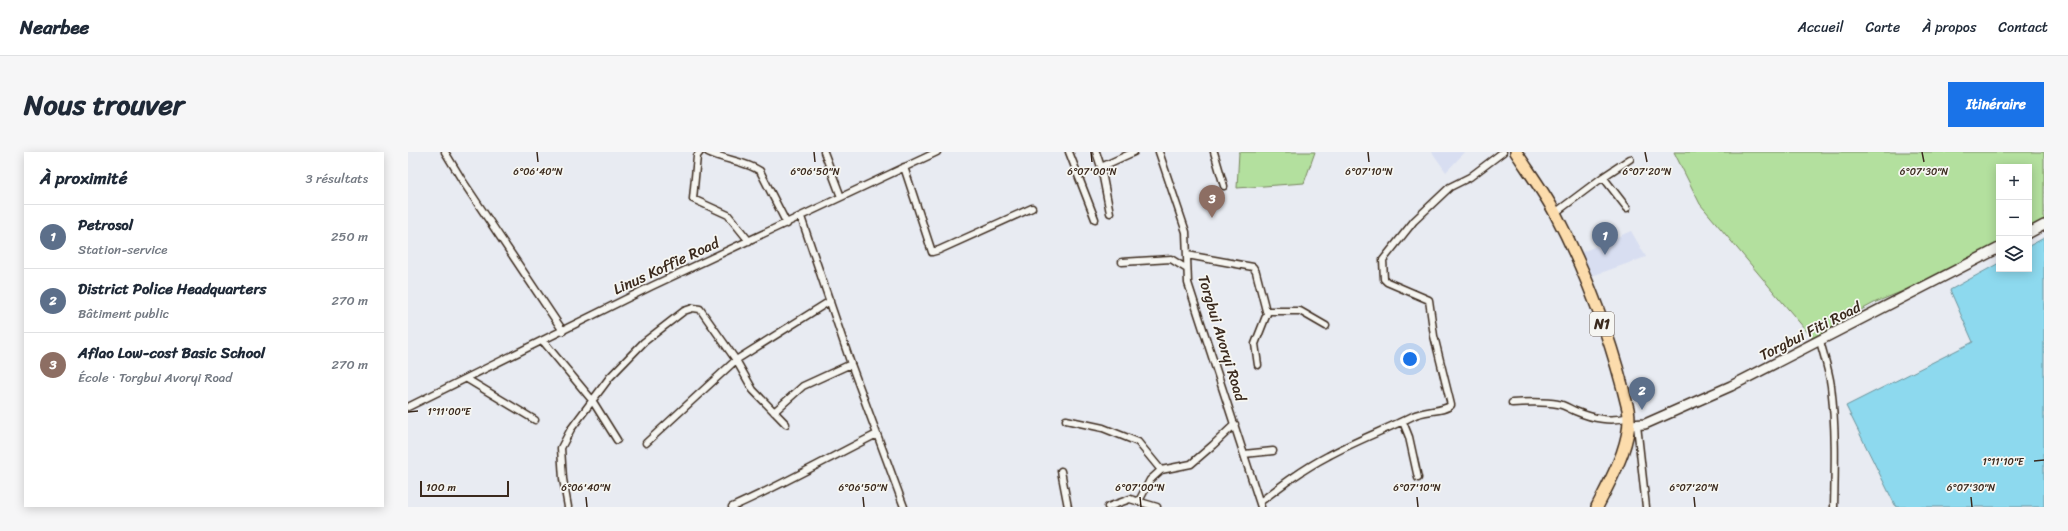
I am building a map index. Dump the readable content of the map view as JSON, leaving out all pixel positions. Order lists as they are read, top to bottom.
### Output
{
  "streets": {
    "highway": ["N1"],
    "street": ["Linus Koffie Road", "Torgbui Fiti Road", "Torgbui Avoryi Road"]
  },
  "crossings": [
    ["N1", "Torgbui Fiti Road"]
  ],
  "scale_bar": "100 m",
  "page": {
    "header": "Nearbee",
    "nav": [
      "Accueil",
      "Carte",
      "À propos",
      "Contact"
    ],
    "title": "Nous trouver",
    "buttons": "Itinéraire",
    "heading": ["À proximité", "3 résultats"],
    "map_buttons": ["+", "−"],
    "pins": ["3", "1", "2"],
    "list": [
      {
        "mark": "1",
        "name": "Petrosol",
        "note": "Station-service",
        "value": "250 m"
      },
      {
        "mark": "2",
        "name": "District Police Headquarters",
        "note": "Bâtiment public",
        "value": "270 m"
      },
      {
        "mark": "3",
        "name": "Aflao Low-cost Basic School",
        "note": "École · Torgbui Avoryi Road",
        "value": "270 m"
      }
    ],
    "scale": "100 m"
  },
  "coordinates": [
    "6°06'40\"N",
    "6°06'50\"N",
    "6°07'00\"N",
    "6°07'10\"N",
    "6°07'20\"N",
    "6°07'30\"N",
    "1°11'00\"E",
    "1°11'10\"E"
  ]
}
